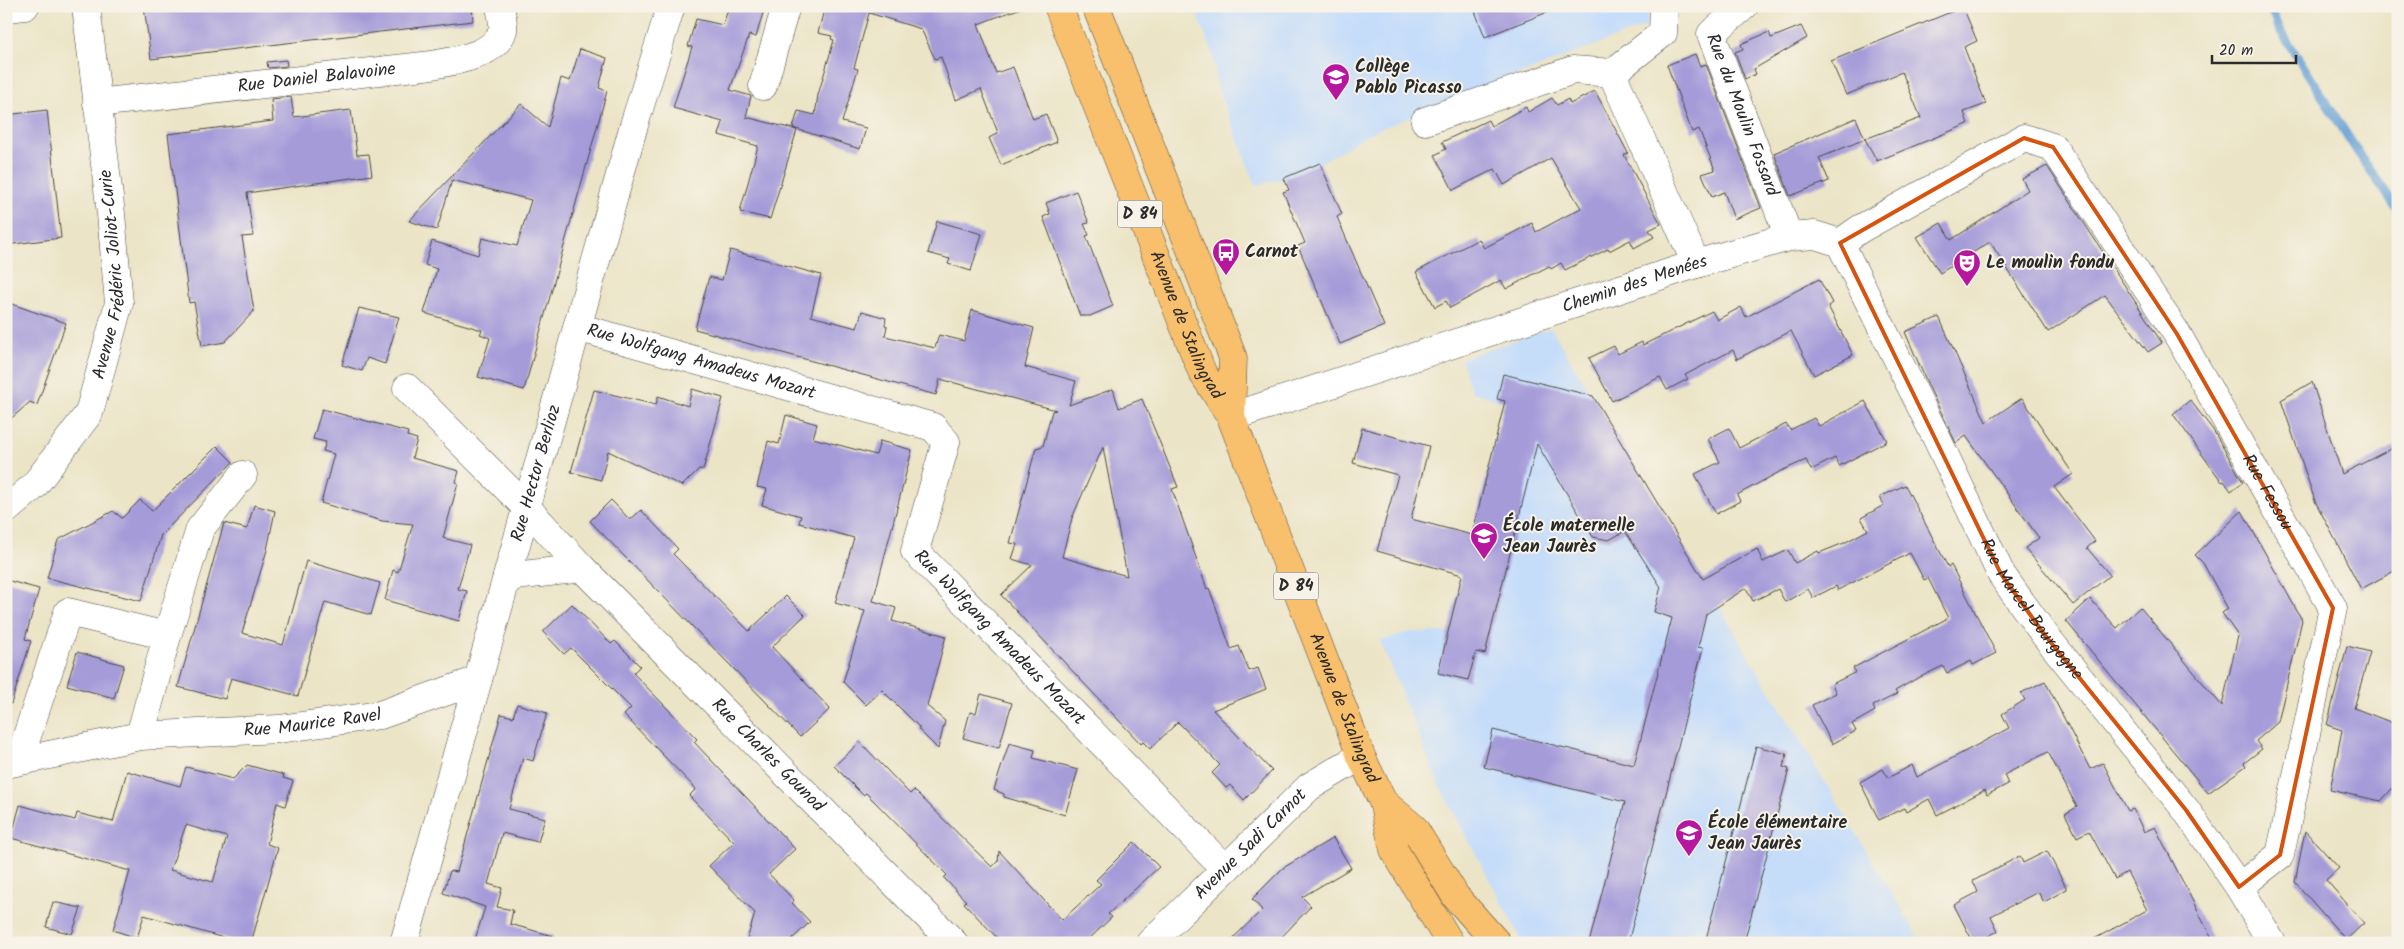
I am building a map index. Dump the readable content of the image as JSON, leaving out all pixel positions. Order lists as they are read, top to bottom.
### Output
{
  "streets": {
    "main road": ["D 84", "Avenue de Stalingrad"],
    "street": [
      "Rue Daniel Balavoine",
      "Rue du Moulin Fossard",
      "Avenue Frédéric Joliot-Curie",
      "Chemin des Menées",
      "Rue Wolfgang Amadeus Mozart",
      "Rue Hector Berlioz",
      "Rue Fessou",
      "Rue Marcel Bourgogne",
      "Rue Maurice Ravel",
      "Rue Charles Gounod",
      "Avenue Sadi Carnot"
    ]
  },
  "crossings": [
    ["Rue Daniel Balavoine", "Avenue Frédéric Joliot-Curie"],
    ["Rue du Moulin Fossard", "Chemin des Menées"],
    ["Chemin des Menées", "Avenue de Stalingrad"],
    ["Chemin des Menées", "Rue Fessou"],
    ["Chemin des Menées", "Rue Marcel Bourgogne"],
    ["Avenue de Stalingrad", "Avenue Sadi Carnot"],
    ["Rue Wolfgang Amadeus Mozart", "Rue Hector Berlioz"],
    ["Rue Wolfgang Amadeus Mozart", "Avenue Sadi Carnot"],
    ["Rue Hector Berlioz", "Rue Maurice Ravel"],
    ["Rue Hector Berlioz", "Rue Charles Gounod"],
    ["Rue Fessou", "Rue Marcel Bourgogne"]
  ],
  "places": {
    "school or university": ["Collège Pablo Picasso", "École maternelle Jean Jaurès", "École élémentaire Jean Jaurès"],
    "bus stop": ["Carnot"],
    "theatre": ["Le moulin fondu"]
  },
  "scale_bar": "20 m"
}
